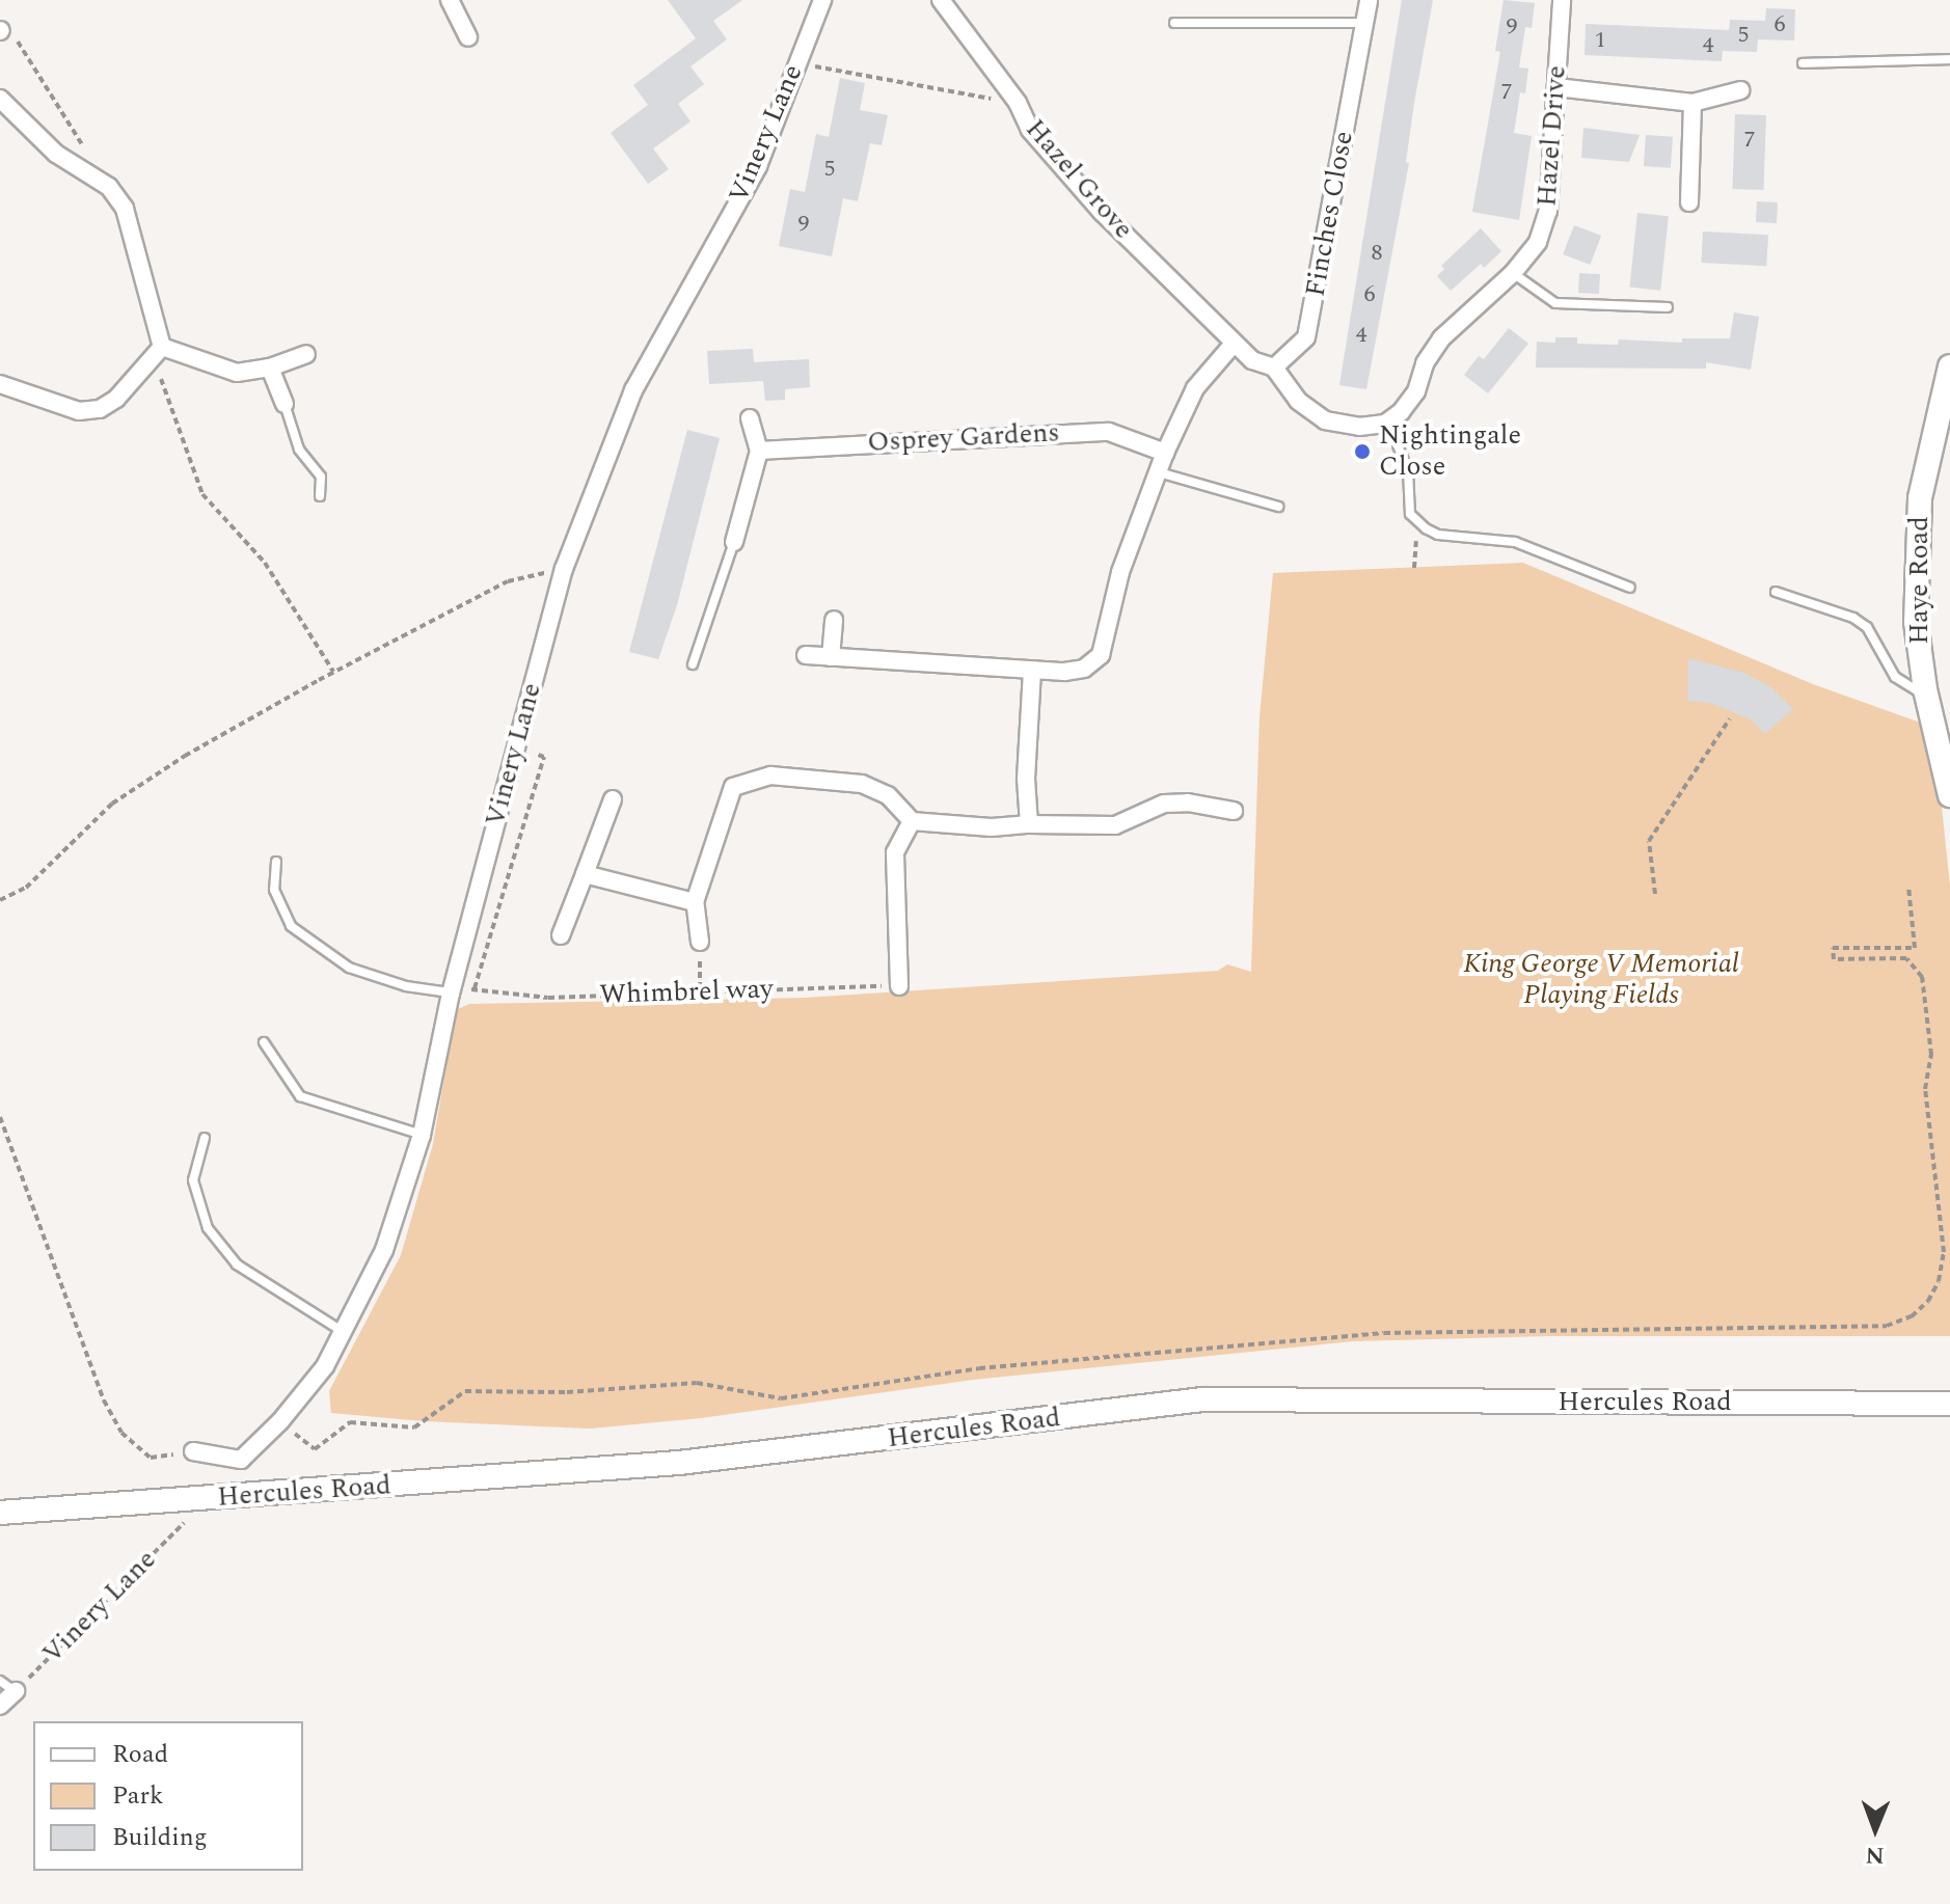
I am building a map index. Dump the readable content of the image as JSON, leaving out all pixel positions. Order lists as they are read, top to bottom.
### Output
{
  "streets": {
    "street": [
      "Vinery Lane",
      "Hazel Drive",
      "Hazel Grove",
      "Finches Close",
      "Osprey Gardens",
      "Haye Road",
      "Hercules Road"
    ],
    "path": ["Whimbrel way"]
  },
  "crossings": [
    ["Vinery Lane", "Whimbrel way"]
  ],
  "parks": ["King George V Memorial Playing Fields"],
  "places": ["Nightingale Close"],
  "house_numbers": [
    "6",
    "9",
    "5",
    "1",
    "4",
    "7",
    "7",
    "5",
    "9",
    "8",
    "6",
    "4"
  ],
  "legend": ["Road", "Park", "Building"],
  "north": "bottom"
}
